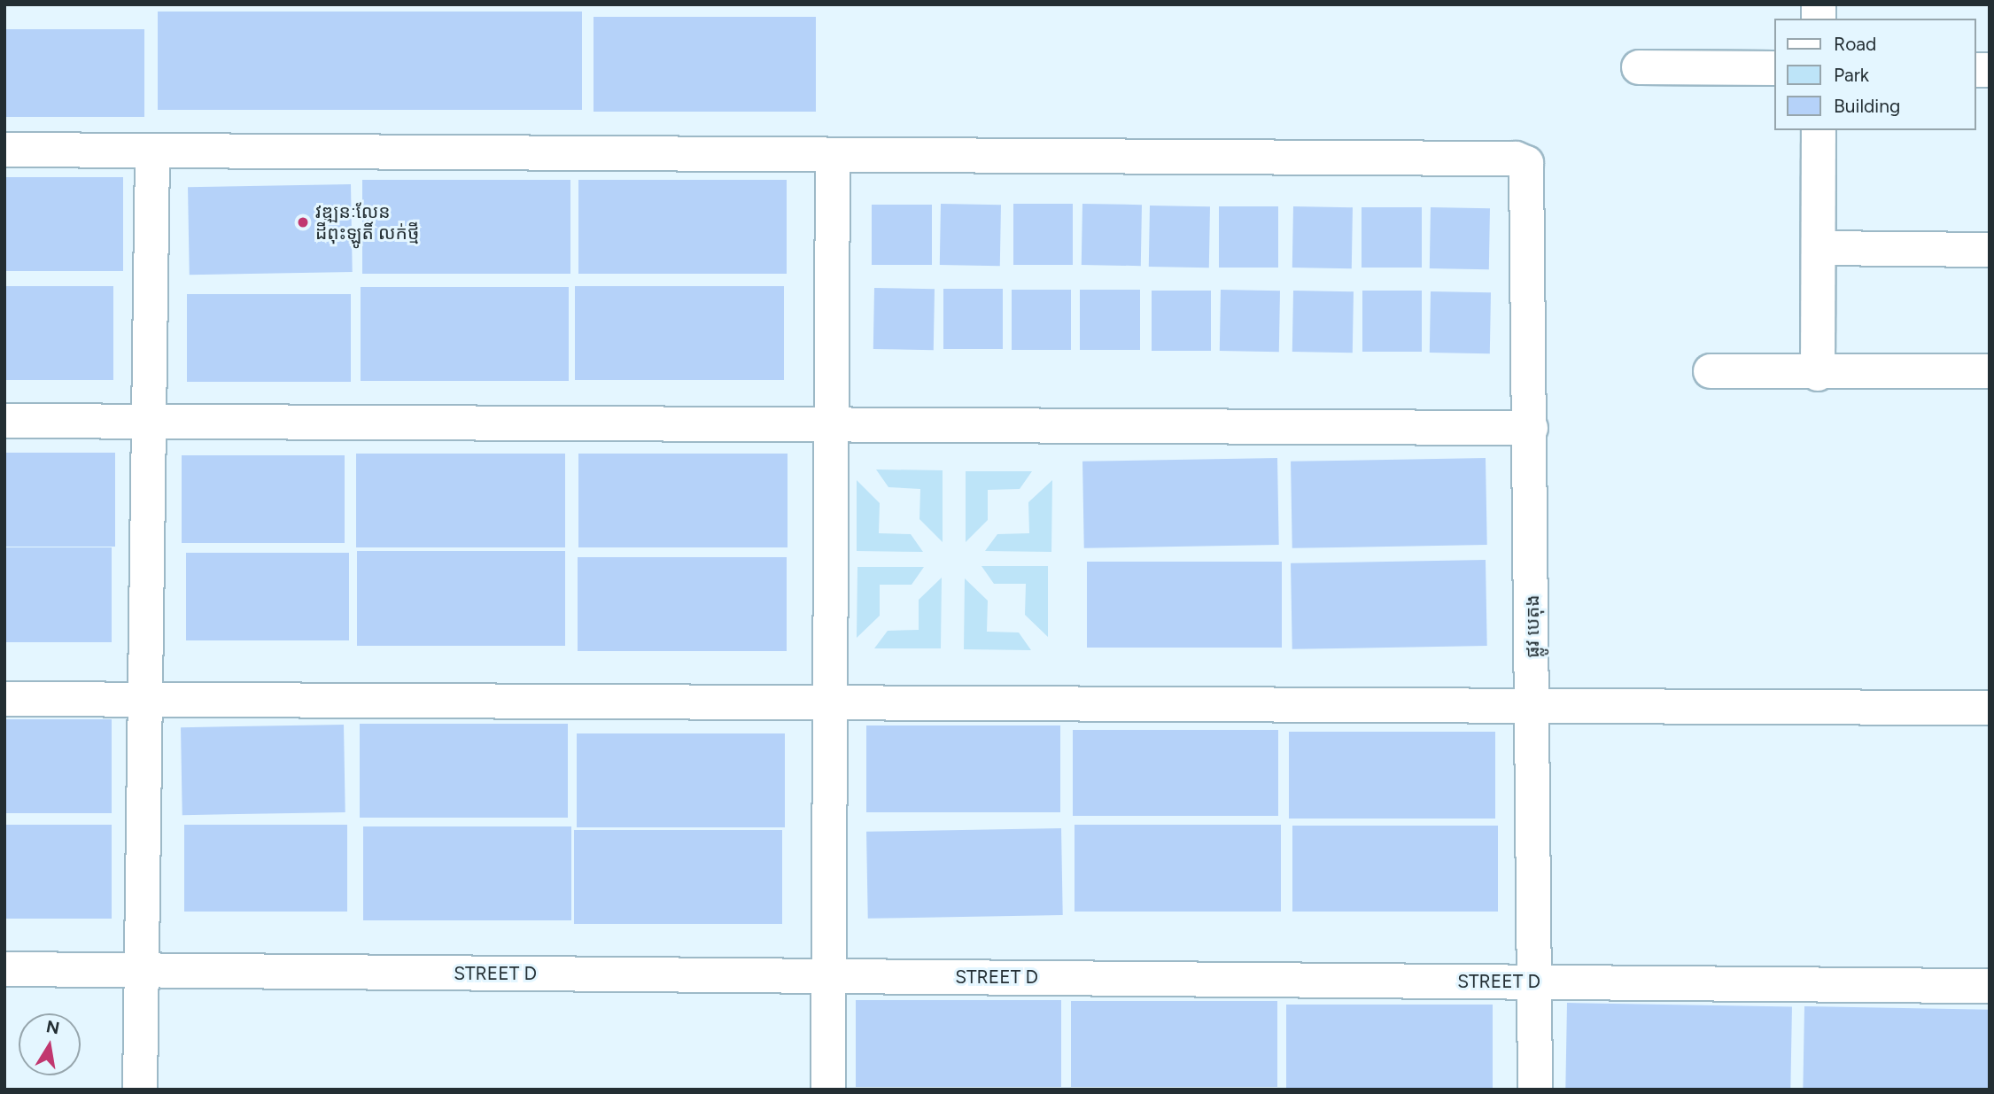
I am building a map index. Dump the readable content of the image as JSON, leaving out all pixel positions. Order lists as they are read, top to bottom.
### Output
{
  "streets": {
    "street": ["ផ្លូវ បេតុង", "STREET D"]
  },
  "crossings": [
    ["ផ្លូវ បេតុង", "STREET D"]
  ],
  "places": ["វឌ្ឍនៈលែន ដីពុះឡូតិ៍ លក់ថ្មី"],
  "legend": ["Road", "Park", "Building"],
  "north": "top"
}
